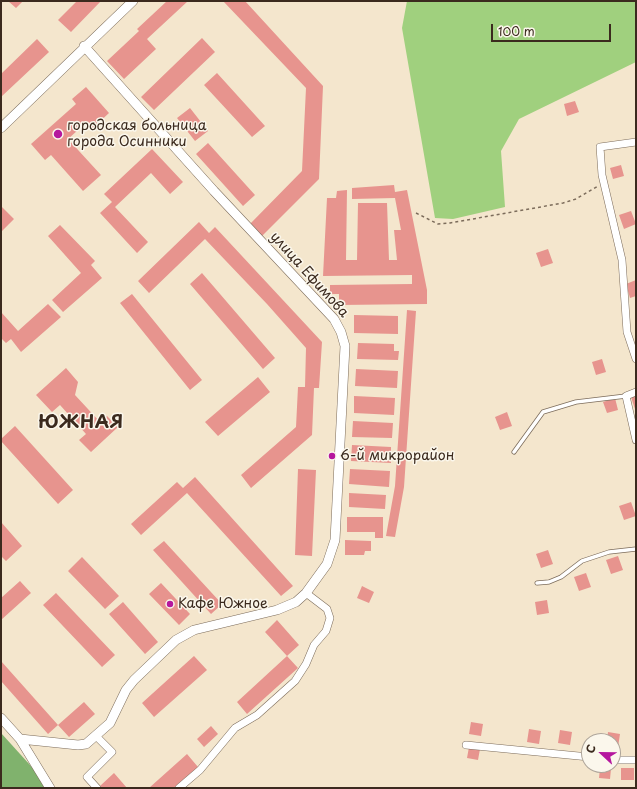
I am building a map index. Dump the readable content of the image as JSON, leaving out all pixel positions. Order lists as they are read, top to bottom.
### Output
{
  "streets": {
    "street": ["улица Ефимова"]
  },
  "districts": ["ЮЖНАЯ"],
  "places": ["городская больница города Осинники", "6-й микрорайон", "Кафе Южное"],
  "scale_bar": "100 m",
  "north": "left"
}
